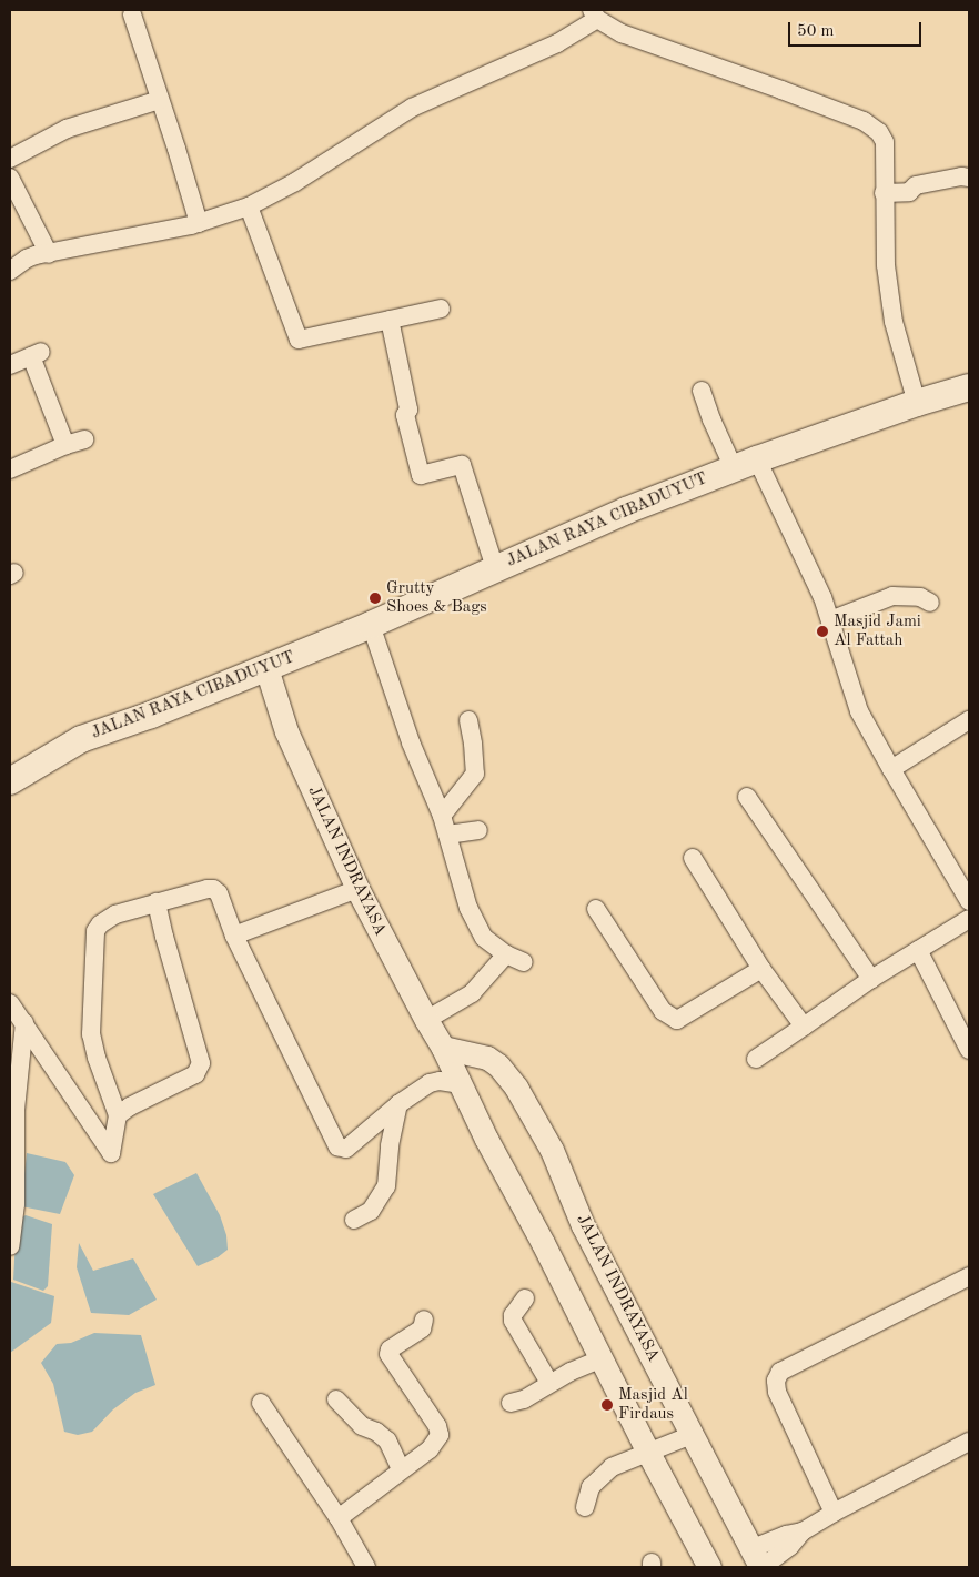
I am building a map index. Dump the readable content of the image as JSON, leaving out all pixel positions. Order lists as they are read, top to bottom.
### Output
{
  "streets": {
    "main road": ["JALAN RAYA CIBADUYUT"],
    "street": ["JALAN INDRAYASA"]
  },
  "crossings": [
    ["JALAN RAYA CIBADUYUT", "JALAN INDRAYASA"]
  ],
  "places": ["Grutty Shoes & Bags", "Masjid Jami Al Fattah", "Masjid Al Firdaus"],
  "scale_bar": "50 m"
}
